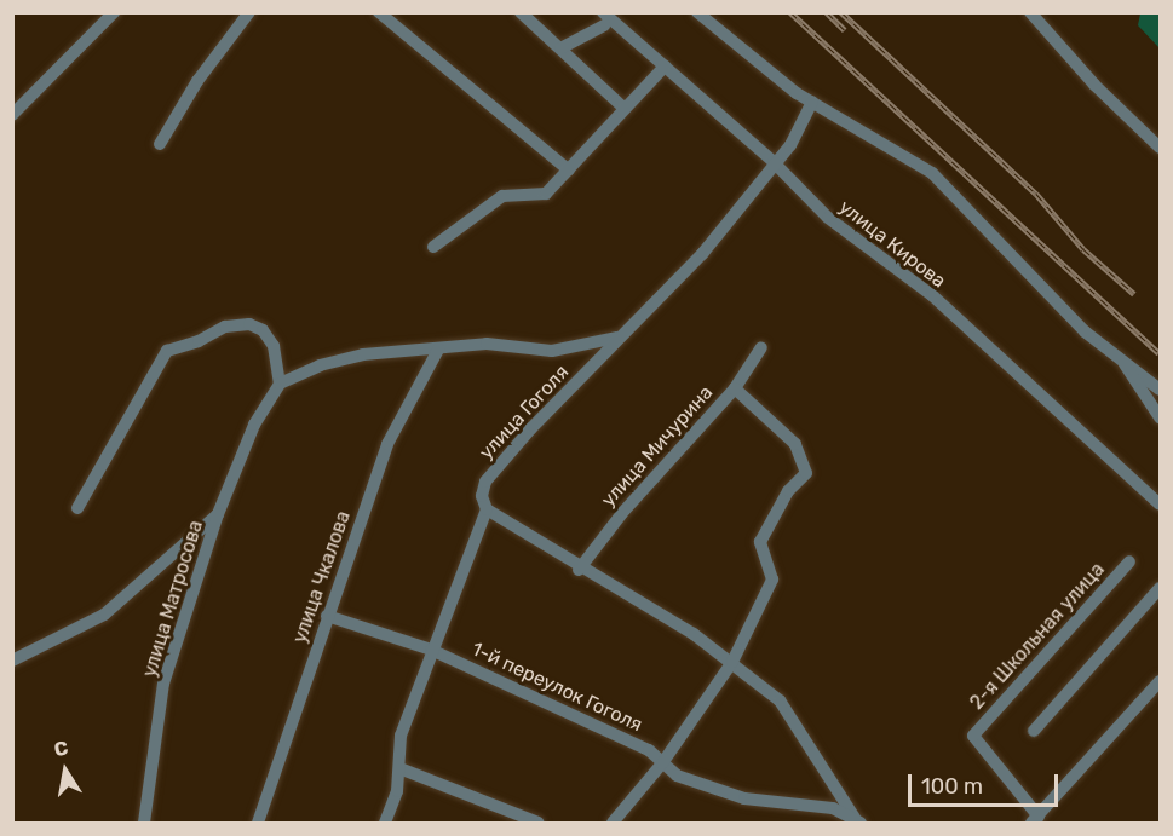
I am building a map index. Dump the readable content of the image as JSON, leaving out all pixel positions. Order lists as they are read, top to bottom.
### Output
{
  "streets": {
    "street": [
      "улица Кирова",
      "улица Гоголя",
      "улица Мичурина",
      "улица Чкалова",
      "улица Матросова",
      "2-я Школьная улица",
      "1-й переулок Гоголя"
    ]
  },
  "crossings": [
    ["улица Кирова", "улица Гоголя"],
    ["улица Гоголя", "1-й переулок Гоголя"],
    ["улица Чкалова", "1-й переулок Гоголя"]
  ],
  "scale_bar": "100 m",
  "north": "top"
}
